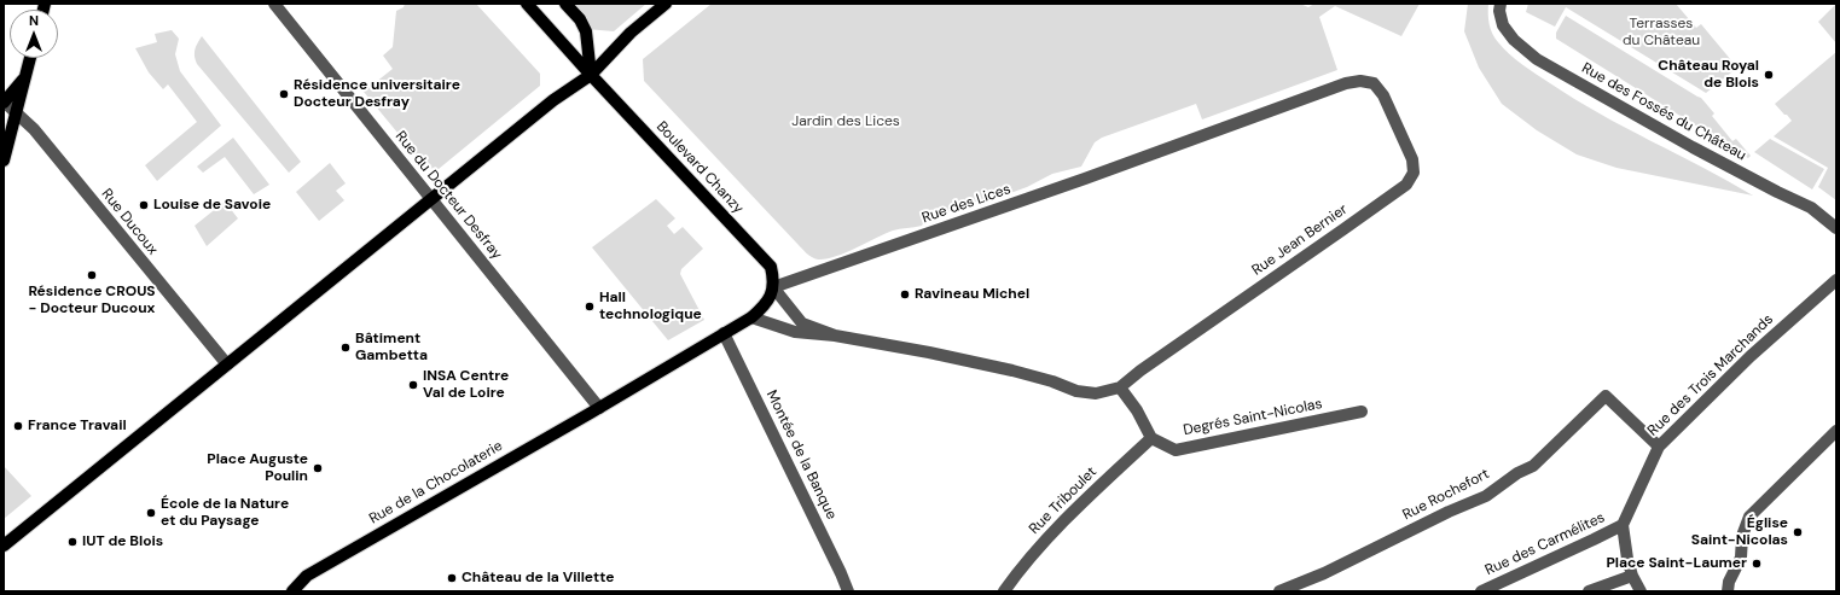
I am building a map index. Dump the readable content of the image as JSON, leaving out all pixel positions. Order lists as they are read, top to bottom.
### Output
{
  "streets": {
    "main road": ["Boulevard Chanzy", "Rue de la Chocolaterie"],
    "street": [
      "Rue des Fossés du Château",
      "Rue du Docteur Desfray",
      "Rue des Lices",
      "Rue Ducoux",
      "Rue Jean Bernier",
      "Rue des Trois Marchands",
      "Degrés Saint-Nicolas",
      "Montée de la Banque",
      "Rue Rochefort",
      "Rue Triboulet",
      "Rue des Carmélites"
    ]
  },
  "crossings": [
    ["Boulevard Chanzy", "Rue des Lices"],
    ["Rue du Docteur Desfray", "Rue de la Chocolaterie"],
    ["Rue des Lices", "Rue Jean Bernier"],
    ["Rue des Trois Marchands", "Rue Rochefort"],
    ["Rue des Trois Marchands", "Rue des Carmélites"],
    ["Degrés Saint-Nicolas", "Rue Triboulet"]
  ],
  "parks": ["Terrasses du Château", "Jardin des Lices"],
  "places": [
    "Château Royal de Blois",
    "Résidence universitaire Docteur Desfray",
    "Louise de Savoie",
    "Résidence CROUS - Docteur Ducoux",
    "Ravineau Michel",
    "Hall technologique",
    "Bâtiment Gambetta",
    "INSA Centre Val de Loire",
    "France Travail",
    "Place Auguste Poulin",
    "École de la Nature et du Paysage",
    "Église Saint-Nicolas",
    "IUT de Blois",
    "Place Saint-Laumer",
    "Château de la Villette"
  ],
  "north": "top"
}
